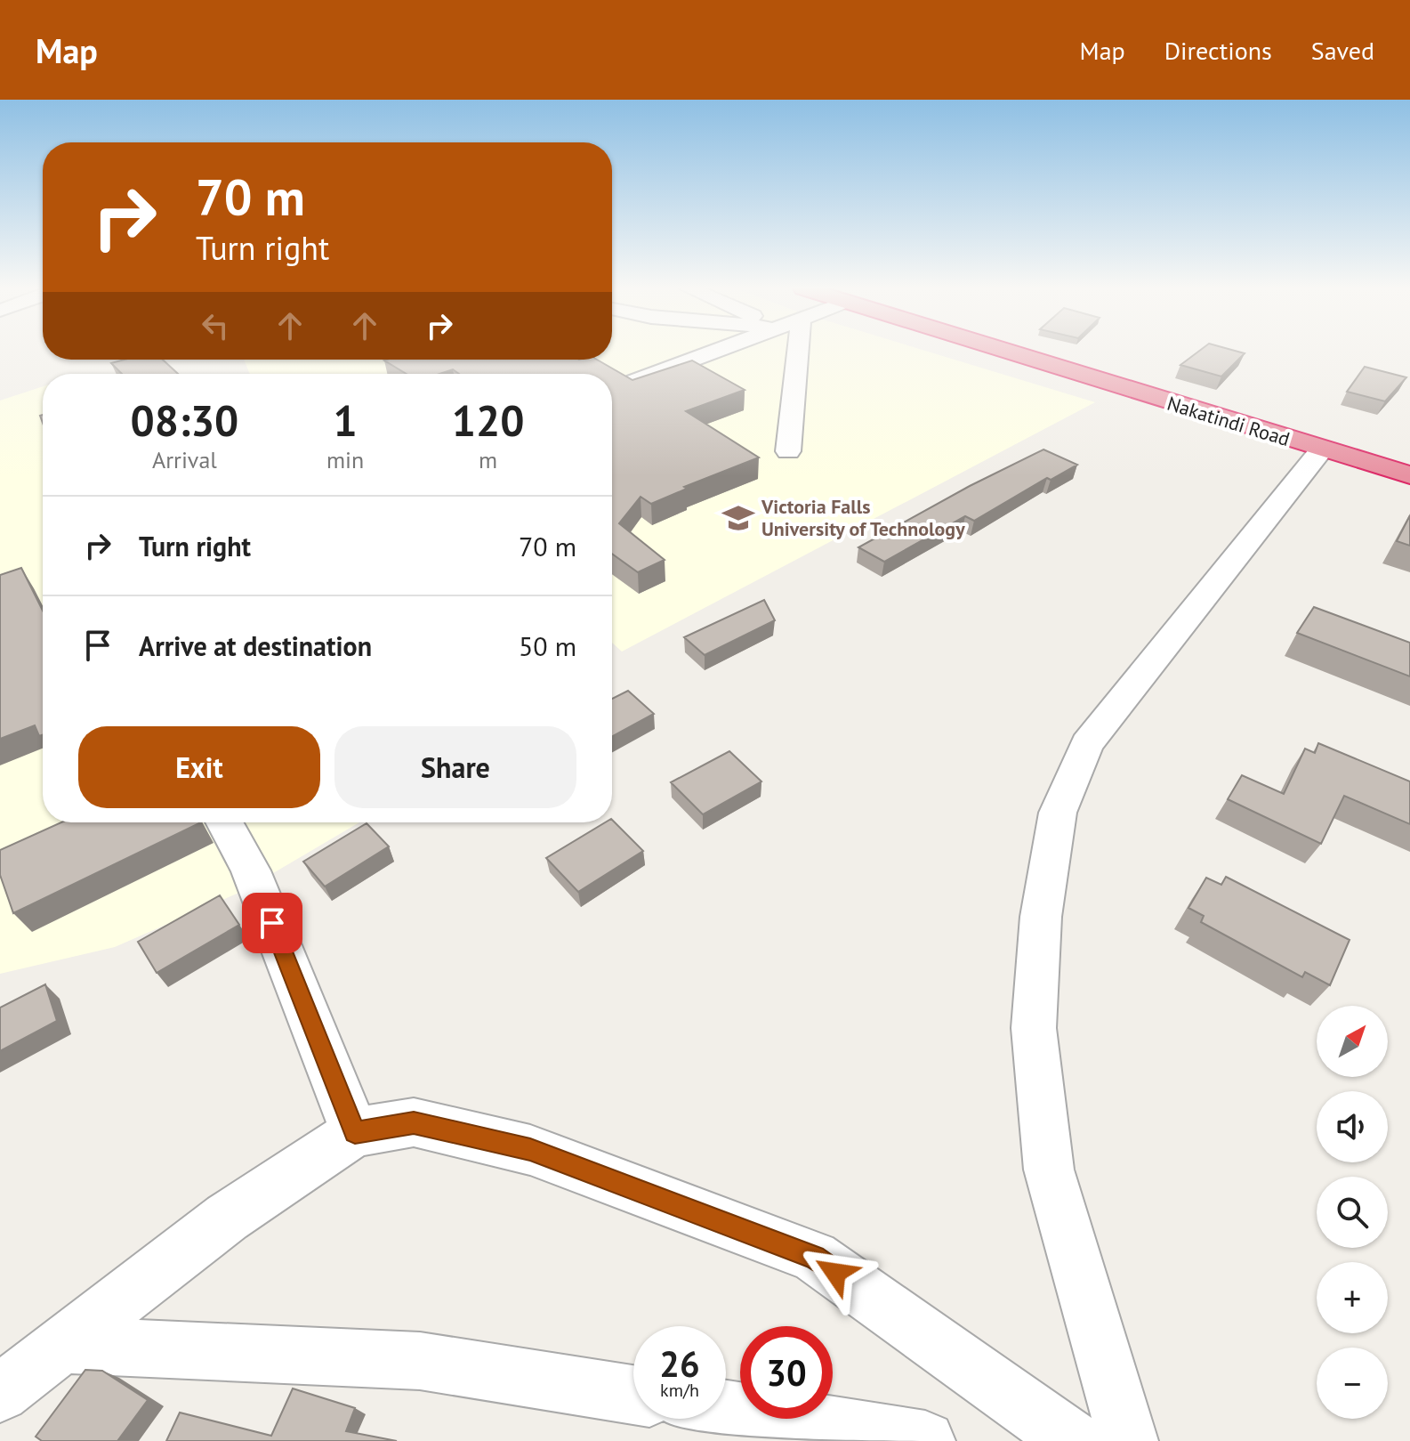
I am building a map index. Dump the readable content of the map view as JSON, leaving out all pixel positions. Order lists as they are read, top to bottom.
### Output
{
  "streets": {
    "highway": ["Nakatindi Road"]
  },
  "places": {
    "school or university": ["Victoria Falls University of Technology"]
  },
  "north": "top right",
  "page": {
    "header": "Map",
    "nav": ["Map", "Directions", "Saved"],
    "turn": ["70 m", "Turn right"],
    "eta": [
      "08:30",
      "Arrival",
      "1",
      "min",
      "120",
      "m"
    ],
    "list": [
      {
        "name": "Turn right",
        "value": "70 m"
      },
      {
        "name": "Arrive at destination",
        "value": "50 m"
      }
    ],
    "buttons": ["Exit", "Share"],
    "map_buttons": ["+", "−"],
    "speed": "26 km/h",
    "limit": "30"
  }
}
